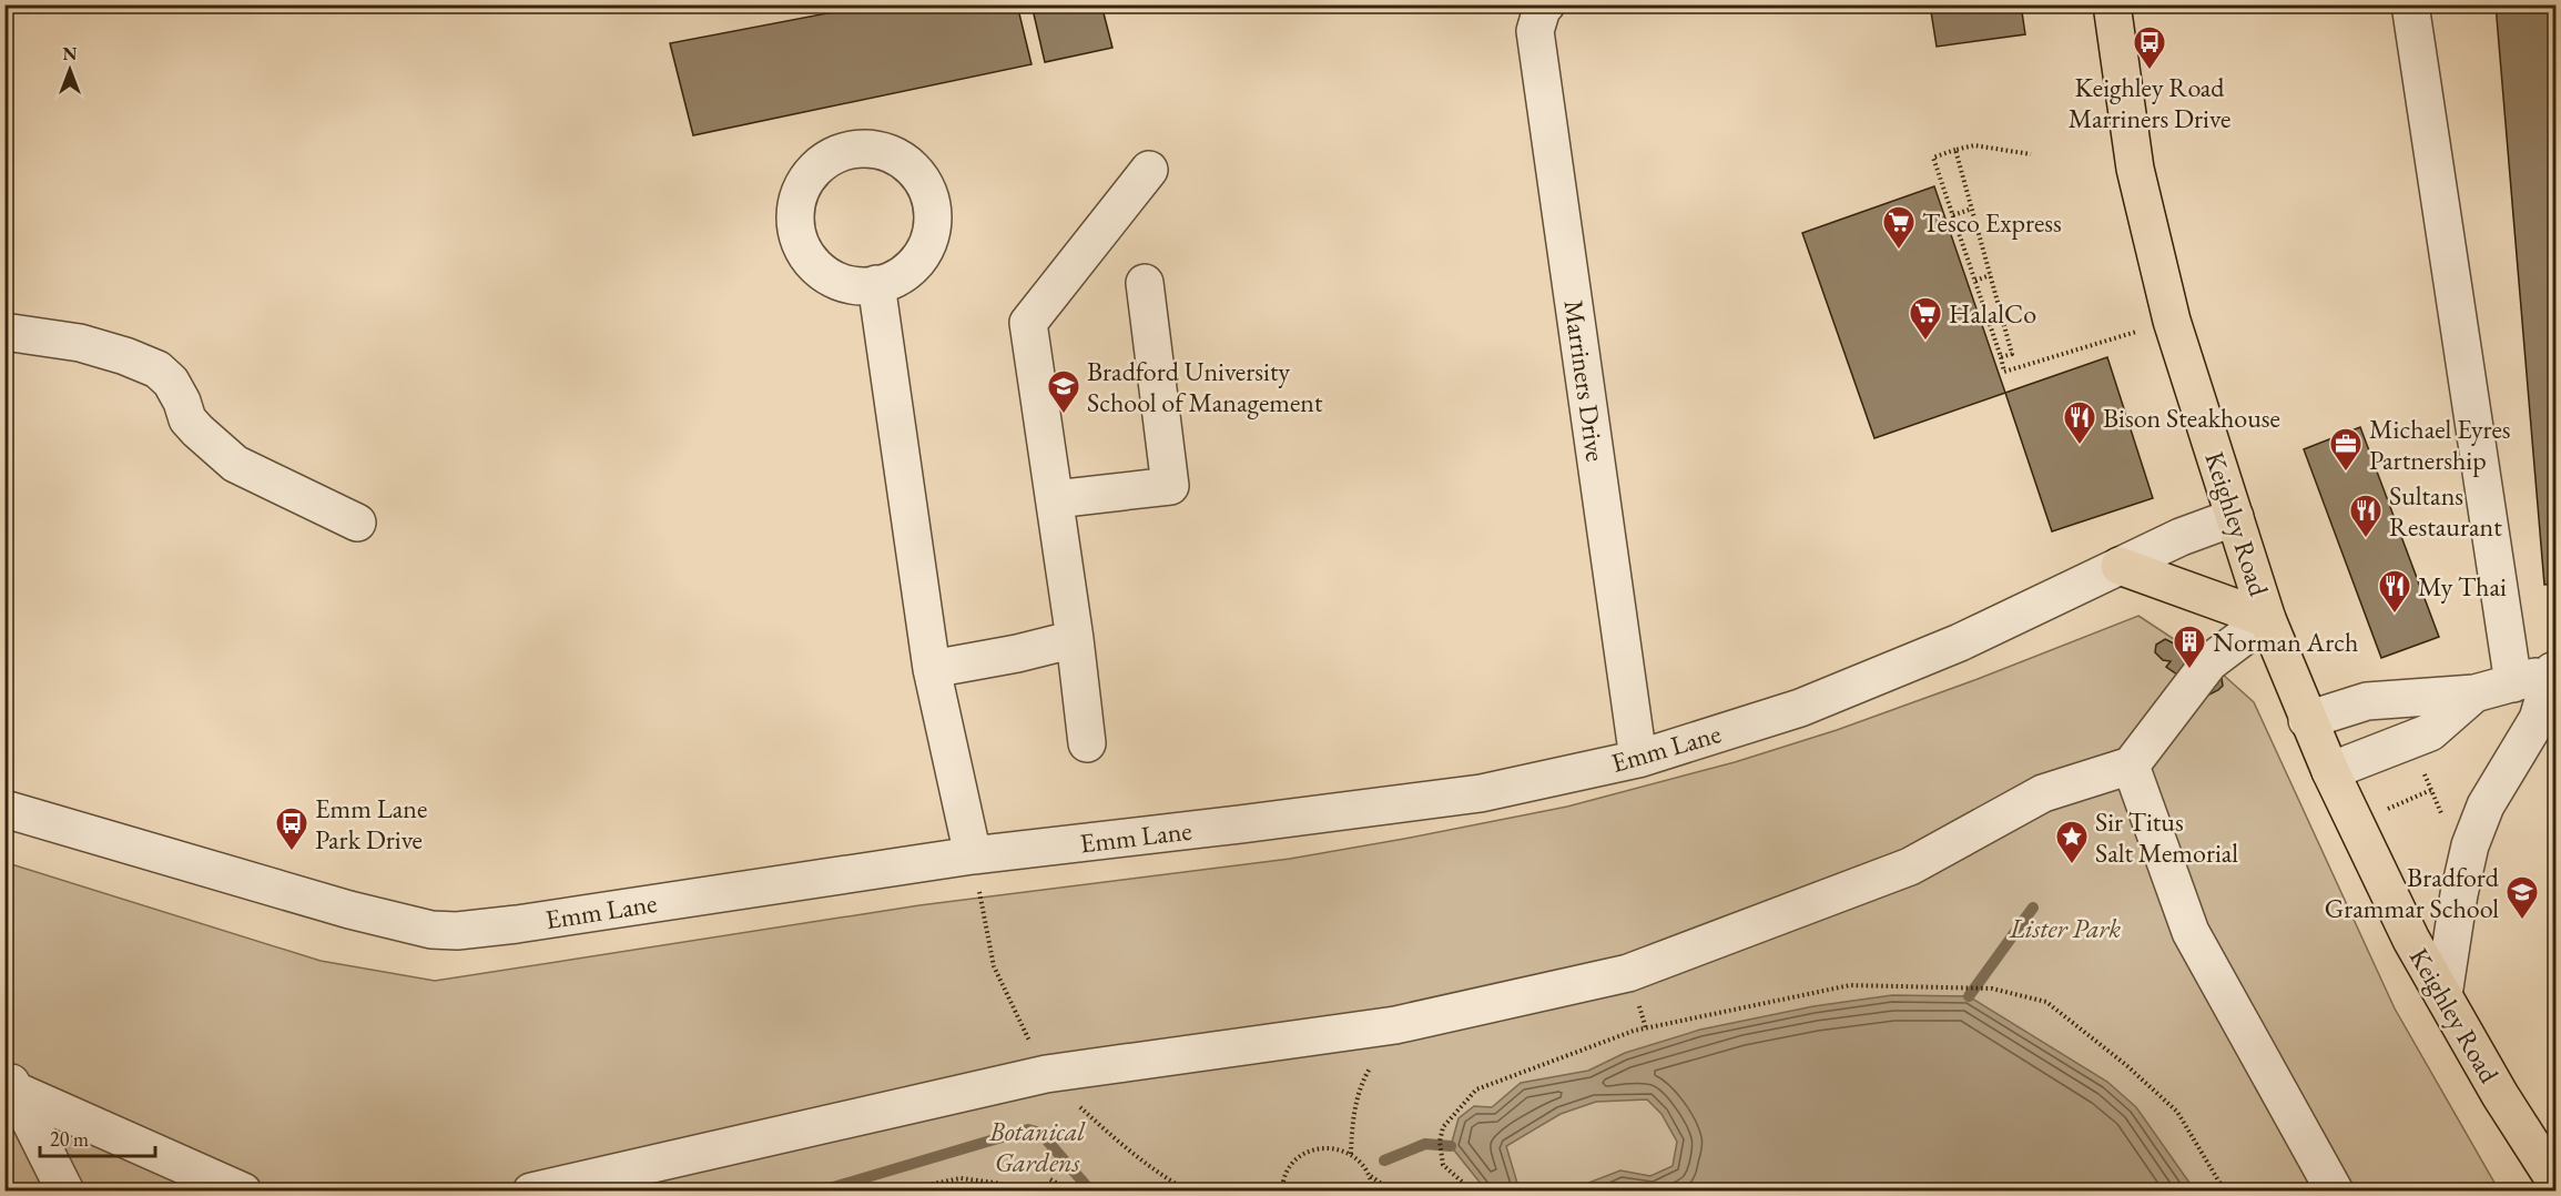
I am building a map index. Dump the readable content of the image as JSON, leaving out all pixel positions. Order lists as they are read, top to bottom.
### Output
{
  "streets": {
    "highway": ["Keighley Road"],
    "street": ["Marriners Drive", "Emm Lane"]
  },
  "crossings": [
    ["Marriners Drive", "Emm Lane"],
    ["Keighley Road", "Emm Lane"]
  ],
  "parks": ["Lister Park", "Botanical Gardens"],
  "places": {
    "bus stop": ["Keighley Road Marriners Drive", "Emm Lane Park Drive"],
    "supermarket": ["Tesco Express", "HalalCo"],
    "school or university": ["Bradford University School of Management", "Bradford Grammar School"],
    "restaurant": ["Bison Steakhouse", "Sultans Restaurant", "My Thai"],
    "office": ["Michael Eyres Partnership"],
    "building": ["Norman Arch"],
    "place": ["Sir Titus Salt Memorial"]
  },
  "scale_bar": "20 m",
  "north": "top"
}
